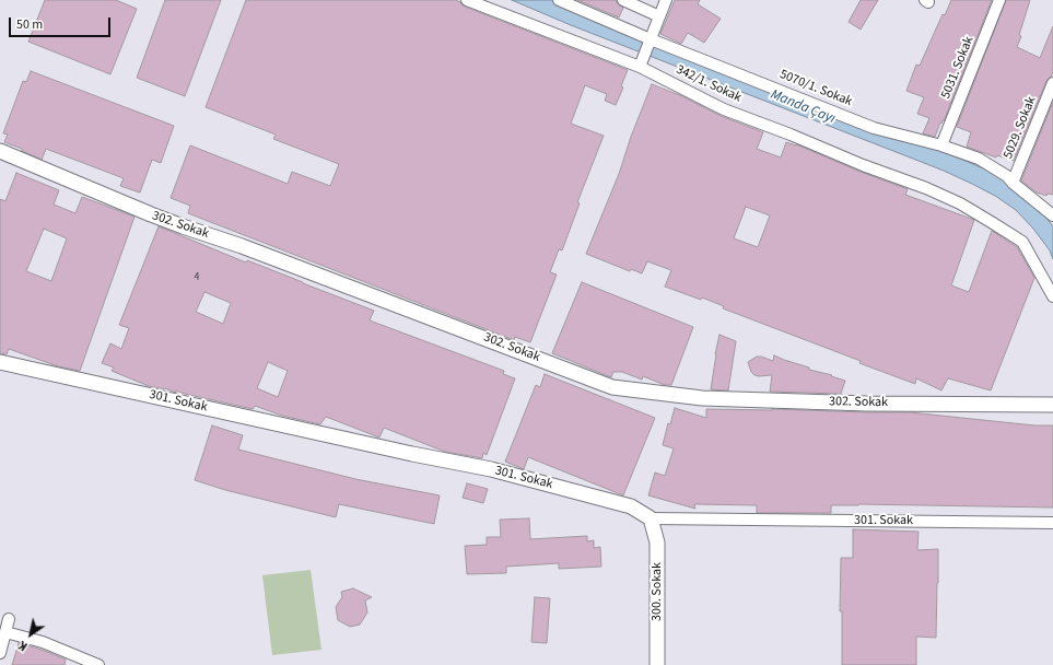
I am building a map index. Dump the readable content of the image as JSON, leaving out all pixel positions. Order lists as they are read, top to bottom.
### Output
{
  "streets": {
    "street": [
      "5031. Sokak",
      "342/1. Sokak",
      "5070/1. Sokak",
      "5029. Sokak",
      "302. Sokak",
      "301. Sokak",
      "300. Sokak"
    ]
  },
  "crossings": [
    ["5031. Sokak", "5070/1. Sokak"],
    ["5070/1. Sokak", "5029. Sokak"],
    ["301. Sokak", "300. Sokak"]
  ],
  "water": ["Manda Çayı"],
  "house_numbers": ["4"],
  "scale_bar": "50 m",
  "north": "bottom left"
}
